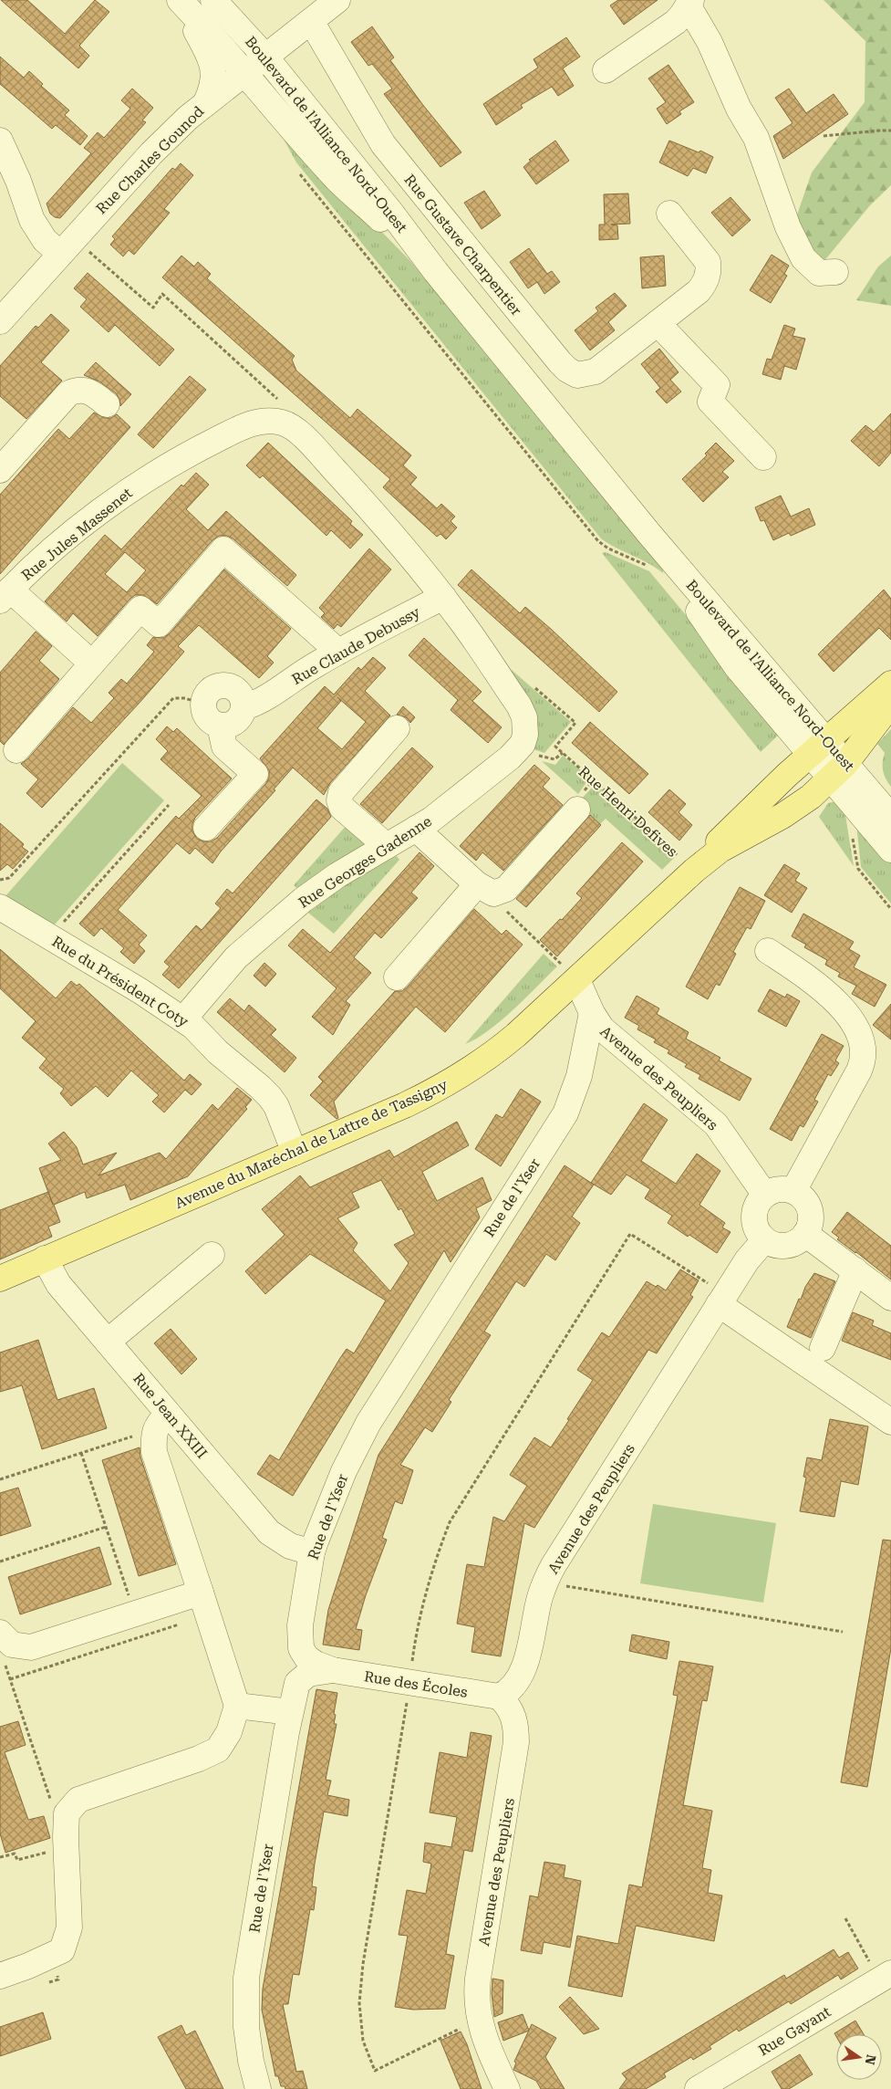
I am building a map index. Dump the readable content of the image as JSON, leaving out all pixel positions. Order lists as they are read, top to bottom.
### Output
{
  "streets": {
    "main road": ["Avenue du Maréchal de Lattre de Tassigny"],
    "street": [
      "Boulevard de l'Alliance Nord-Ouest",
      "Rue Charles Gounod",
      "Rue Gustave Charpentier",
      "Rue Jules Massenet",
      "Rue Claude Debussy",
      "Rue Georges Gadenne",
      "Rue du Président Coty",
      "Avenue des Peupliers",
      "Rue de l'Yser",
      "Rue Jean XXIII",
      "Rue des Écoles",
      "Rue Gayant"
    ],
    "path": ["Rue Henri Defives"]
  },
  "crossings": [
    ["Boulevard de l'Alliance Nord-Ouest", "Rue Charles Gounod"],
    ["Boulevard de l'Alliance Nord-Ouest", "Avenue du Maréchal de Lattre de Tassigny"],
    ["Rue Charles Gounod", "Rue Gustave Charpentier"],
    ["Rue Claude Debussy", "Rue Georges Gadenne"],
    ["Rue Henri Defives", "Avenue du Maréchal de Lattre de Tassigny"],
    ["Rue Georges Gadenne", "Rue du Président Coty"],
    ["Rue du Président Coty", "Avenue du Maréchal de Lattre de Tassigny"],
    ["Avenue des Peupliers", "Avenue du Maréchal de Lattre de Tassigny"],
    ["Avenue des Peupliers", "Rue de l'Yser"],
    ["Avenue des Peupliers", "Rue des Écoles"],
    ["Avenue du Maréchal de Lattre de Tassigny", "Rue Jean XXIII"],
    ["Rue de l'Yser", "Rue Jean XXIII"],
    ["Rue de l'Yser", "Rue des Écoles"]
  ],
  "north": "right"
}
